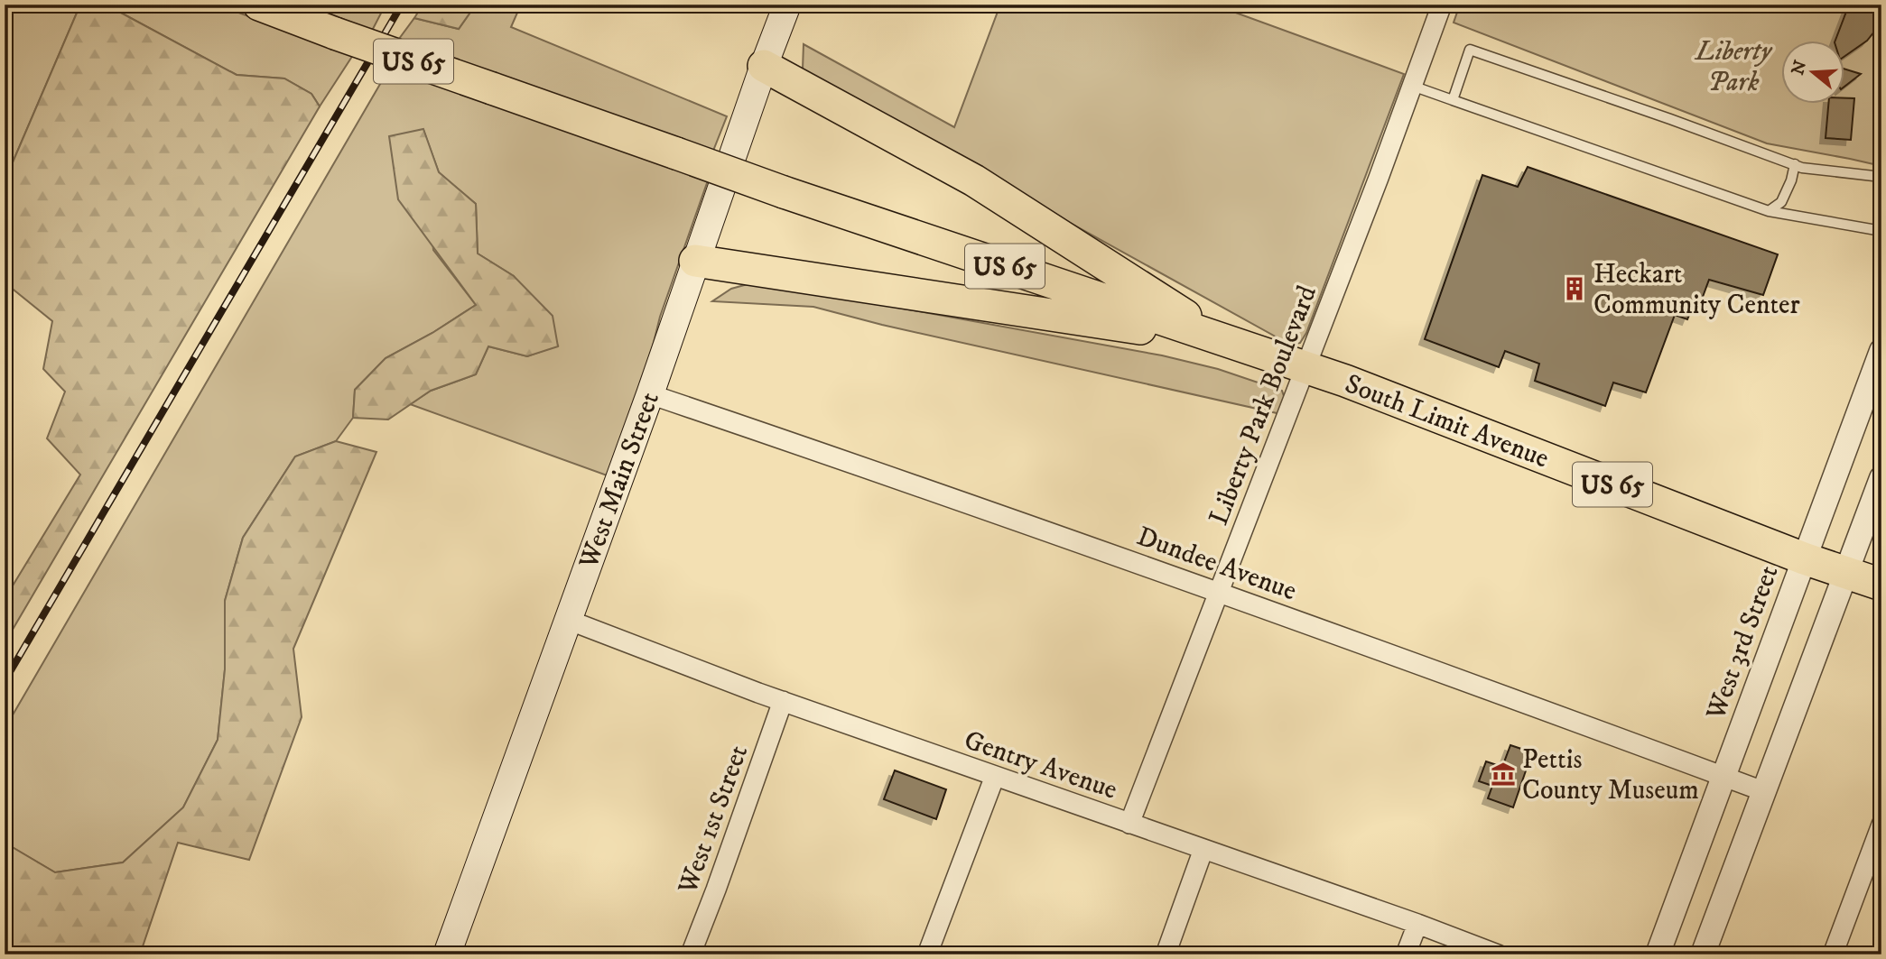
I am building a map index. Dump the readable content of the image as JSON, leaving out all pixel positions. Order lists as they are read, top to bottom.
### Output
{
  "streets": {
    "highway": ["US 65", "South Limit Avenue"],
    "main road": ["West Main Street"],
    "street": [
      "Liberty Park Boulevard",
      "Dundee Avenue",
      "West 3rd Street",
      "Gentry Avenue",
      "West 1st Street"
    ]
  },
  "crossings": [
    ["US 65", "South Limit Avenue"],
    ["Liberty Park Boulevard", "South Limit Avenue"],
    ["Liberty Park Boulevard", "Dundee Avenue"],
    ["Liberty Park Boulevard", "Gentry Avenue"],
    ["South Limit Avenue", "West 3rd Street"],
    ["West Main Street", "Dundee Avenue"],
    ["West Main Street", "Gentry Avenue"],
    ["Dundee Avenue", "West 3rd Street"],
    ["Gentry Avenue", "West 1st Street"]
  ],
  "parks": ["Liberty Park"],
  "places": {
    "building": ["Heckart Community Center"],
    "museum": ["Pettis County Museum"]
  },
  "north": "left"
}
